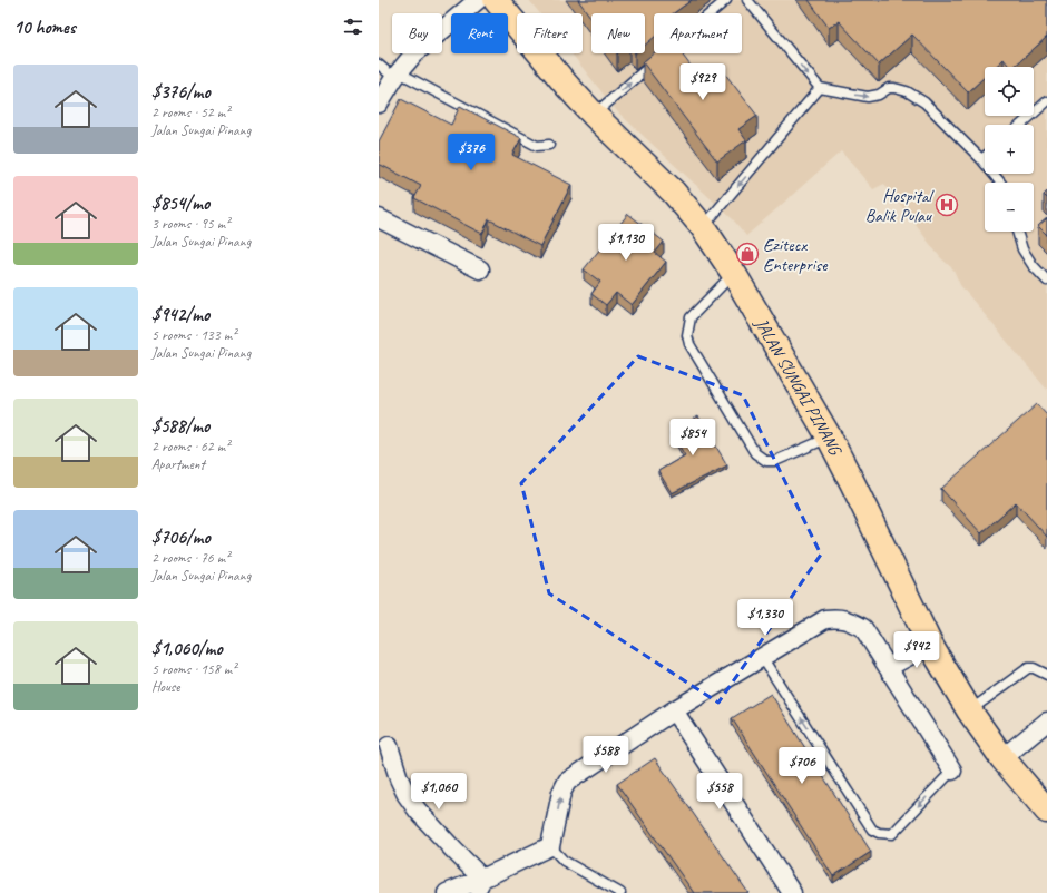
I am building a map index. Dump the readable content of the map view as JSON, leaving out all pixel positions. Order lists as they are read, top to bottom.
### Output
{
  "streets": {
    "main road": ["JALAN SUNGAI PINANG"]
  },
  "places": {
    "hospital": ["Hospital Balik Pulau"],
    "shop": ["Ezitecx Enterprise"]
  },
  "page": {
    "heading": "10 homes",
    "chip": [
      "Buy",
      "Rent",
      "Filters",
      "New",
      "Apartment"
    ],
    "list": [
      {
        "name": "$376/mo",
        "note": "2 rooms · 52 m² · Jalan Sungai Pinang"
      },
      {
        "name": "$854/mo",
        "note": "3 rooms · 95 m² · Jalan Sungai Pinang"
      },
      {
        "name": "$942/mo",
        "note": "5 rooms · 133 m² · Jalan Sungai Pinang"
      },
      {
        "name": "$588/mo",
        "note": "2 rooms · 62 m² · Apartment"
      },
      {
        "name": "$706/mo",
        "note": "2 rooms · 76 m² · Jalan Sungai Pinang"
      },
      {
        "name": "$1,060/mo",
        "note": "5 rooms · 158 m² · House"
      }
    ],
    "price": [
      "$929",
      "$376",
      "$1,130",
      "$854",
      "$1,330",
      "$942",
      "$588",
      "$706",
      "$1,060",
      "$558"
    ],
    "map_buttons": ["+", "−"]
  }
}
